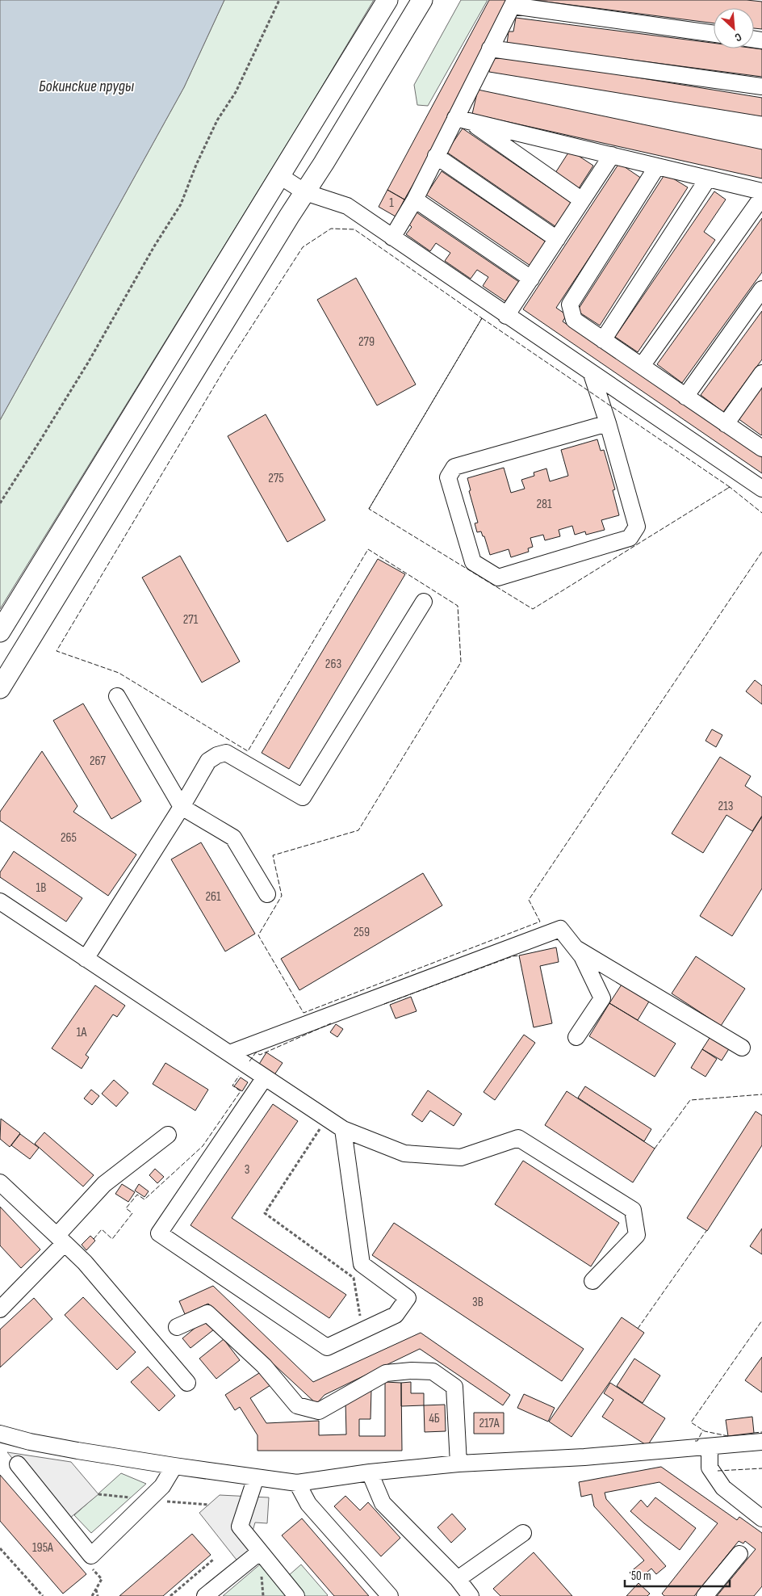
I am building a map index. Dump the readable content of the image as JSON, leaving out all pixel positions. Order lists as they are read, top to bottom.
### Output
{
  "water": ["Бокинские пруды"],
  "house_numbers": [
    "1",
    "279",
    "275",
    "281",
    "271",
    "263",
    "267",
    "213",
    "265",
    "1В",
    "261",
    "259",
    "1А",
    "3",
    "3В",
    "4Б",
    "217А",
    "195А"
  ],
  "scale_bar": "50 m",
  "north": "bottom right"
}
